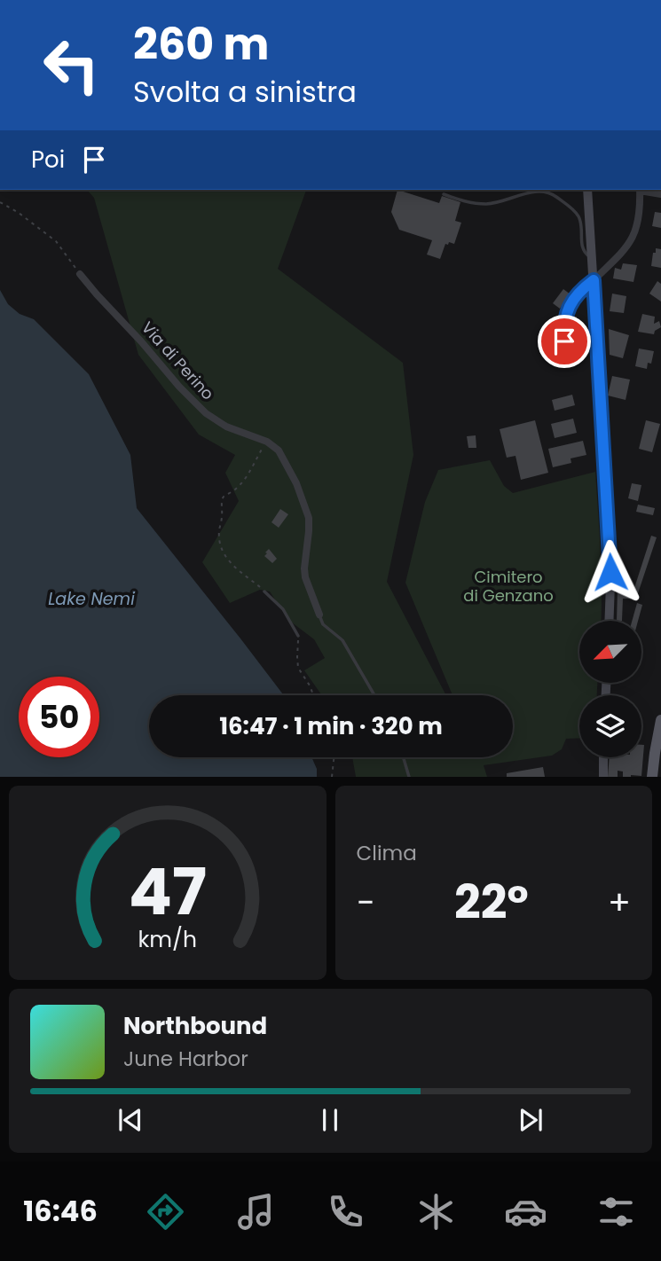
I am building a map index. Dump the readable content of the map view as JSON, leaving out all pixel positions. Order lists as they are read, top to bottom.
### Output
{
  "streets": {
    "street": ["Via di Perino"]
  },
  "water": ["Lake Nemi"],
  "parks": ["Cimitero di Genzano"],
  "north": "bottom left",
  "page": {
    "turn": ["260 m", "Svolta a sinistra"],
    "then": "Poi",
    "limit": "50",
    "trip": "16:47 · 1 min · 320 m",
    "tile": "Clima",
    "heat": ["−", "22°", "+"],
    "song": ["Northbound", "June Harbor"],
    "tabs": "16:46",
    "gauge": ["47", "km/h"]
  }
}
